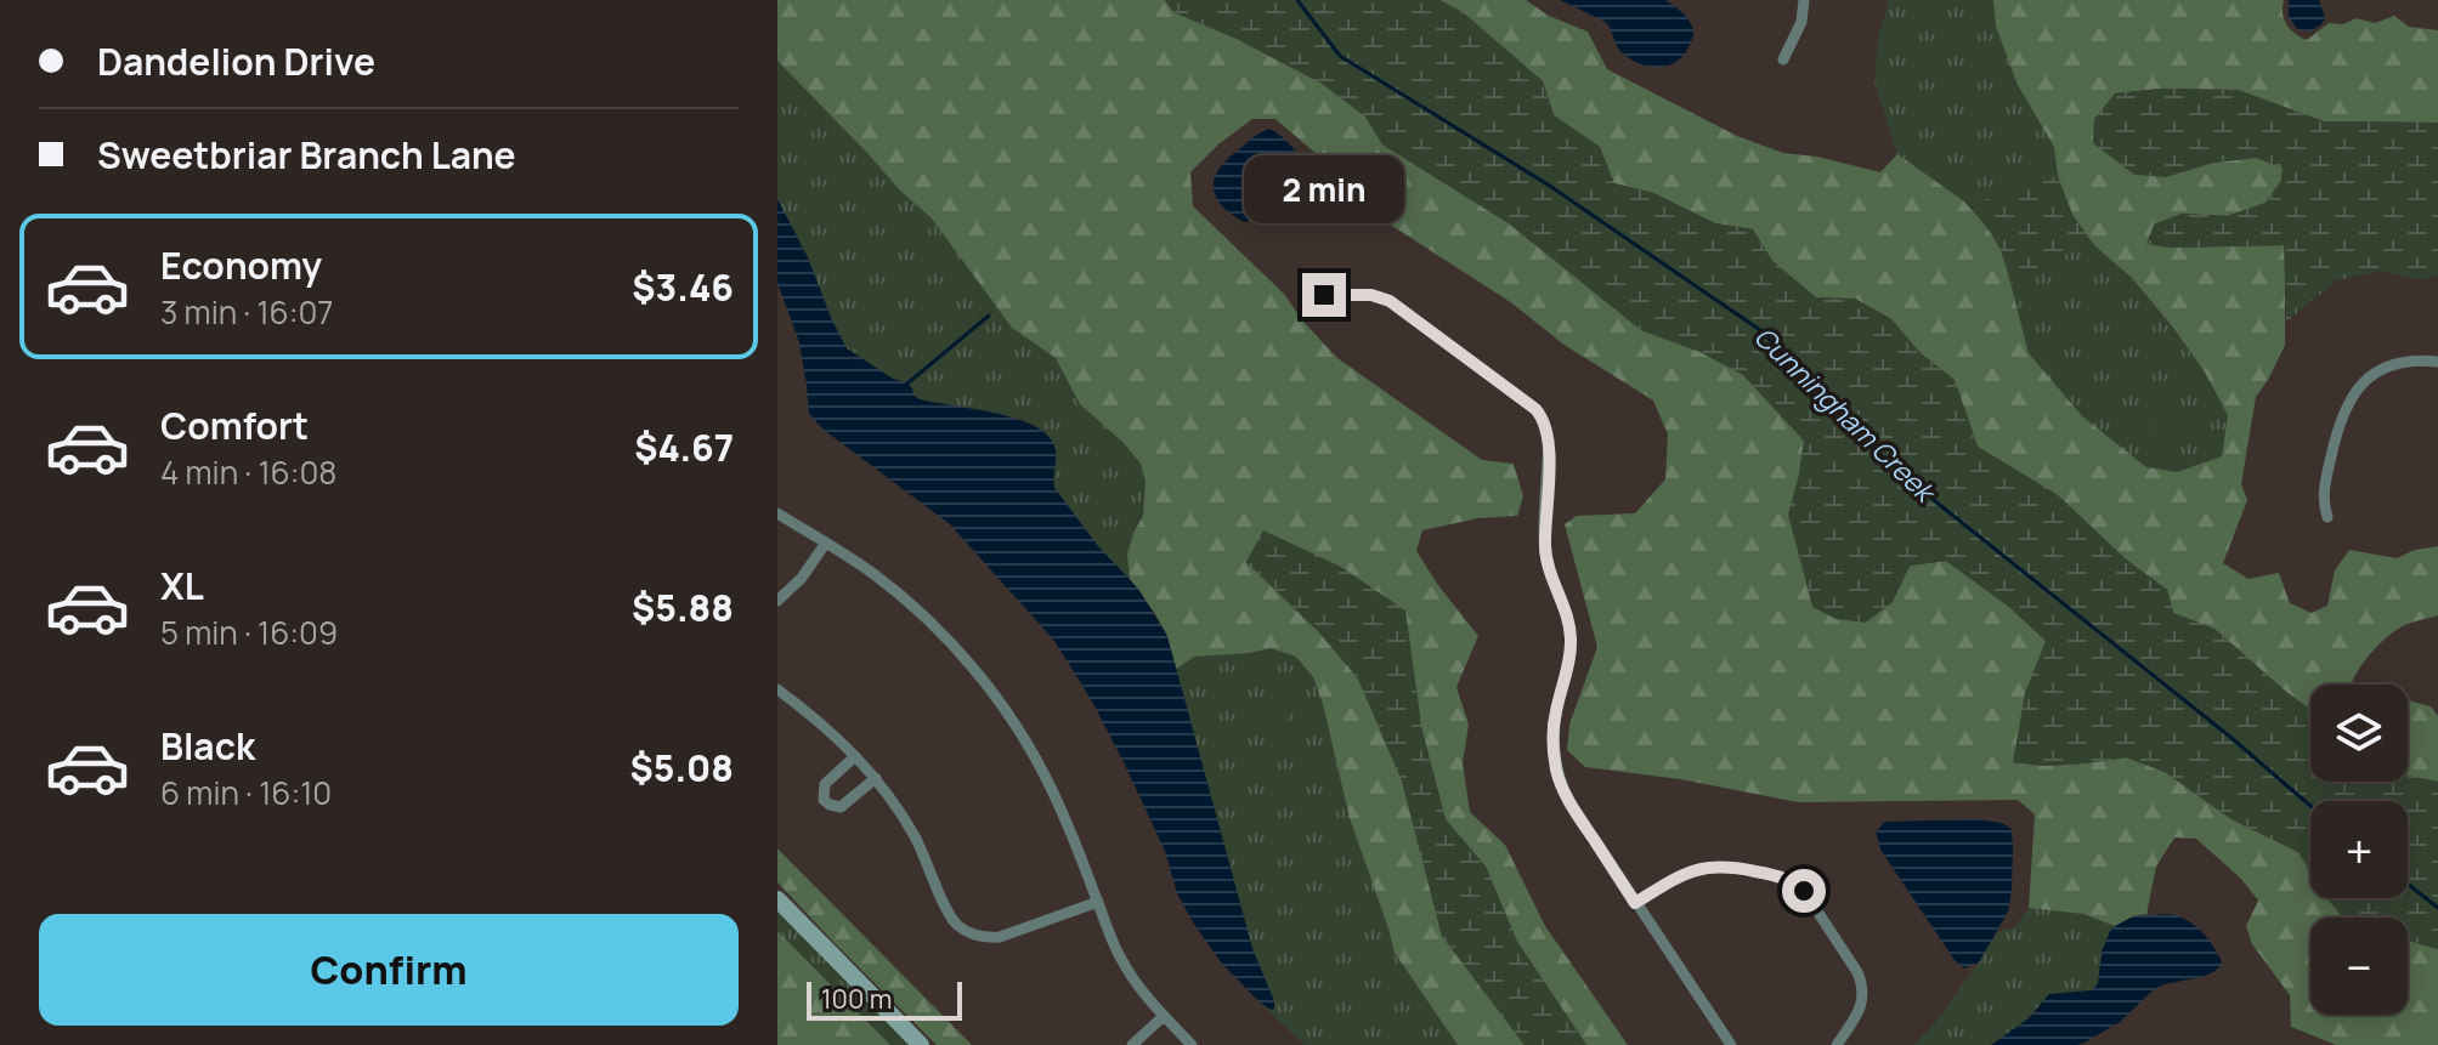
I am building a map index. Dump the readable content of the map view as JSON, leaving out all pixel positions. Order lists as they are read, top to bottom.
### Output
{
  "water": ["Cunningham Creek"],
  "scale_bar": "100 m",
  "page": {
    "banner": ["Dandelion Drive", "Sweetbriar Branch Lane"],
    "bubble": "2 min",
    "list": [
      {
        "name": "Economy",
        "note": "3 min · 16:07",
        "value": "$3.46"
      },
      {
        "name": "Comfort",
        "note": "4 min · 16:08",
        "value": "$4.67"
      },
      {
        "name": "XL",
        "note": "5 min · 16:09",
        "value": "$5.88"
      },
      {
        "name": "Black",
        "note": "6 min · 16:10",
        "value": "$5.08"
      }
    ],
    "map_buttons": ["+", "−"],
    "buttons": "Confirm",
    "scale": "100 m"
  }
}
